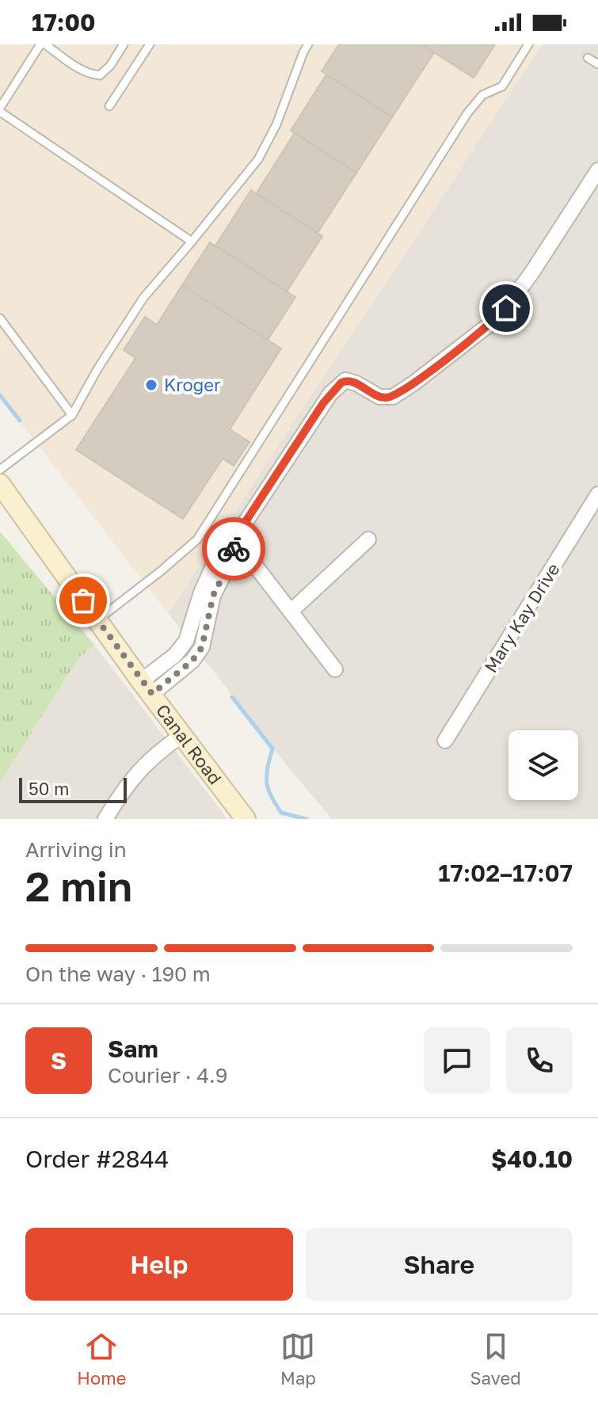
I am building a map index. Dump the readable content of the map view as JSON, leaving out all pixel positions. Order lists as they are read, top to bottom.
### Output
{
  "streets": {
    "street": ["Mary Kay Drive", "Canal Road"]
  },
  "places": ["Kroger"],
  "scale_bar": "50 m",
  "page": {
    "status": "17:00",
    "scale": "50 m",
    "heading": ["2 min", "Arriving in", "17:02–17:07"],
    "panel": [
      "Sam",
      "Courier · 4.9",
      "Order #2844",
      "$40.10"
    ],
    "bar": "On the way · 190 m",
    "round": "S",
    "buttons": ["Help", "Share"],
    "tabs": ["Home", "Map", "Saved"]
  }
}
